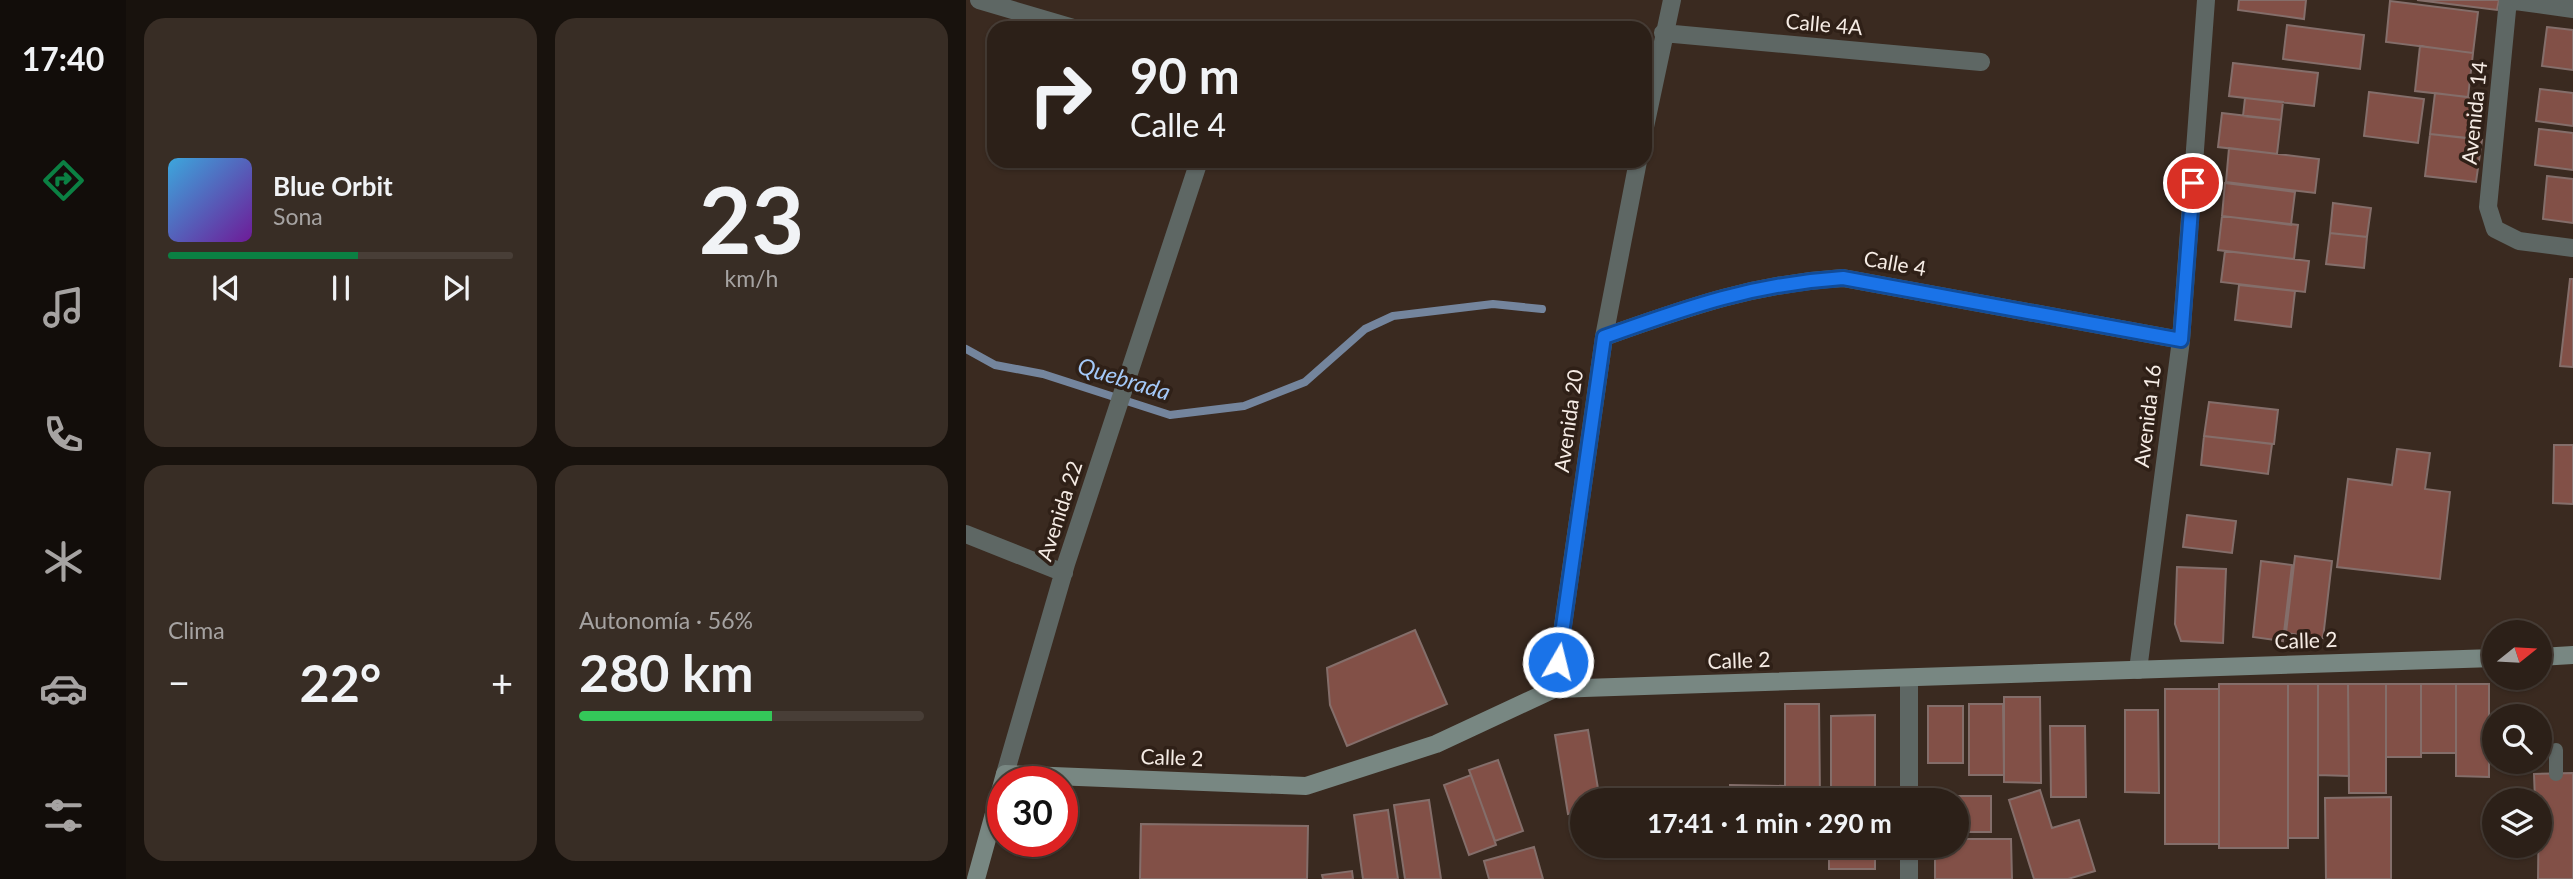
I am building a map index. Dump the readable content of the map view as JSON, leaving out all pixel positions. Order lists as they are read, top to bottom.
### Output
{
  "streets": {
    "main road": ["Avenida 22", "Calle 2"],
    "street": [
      "Calle 4A",
      "Avenida 14",
      "Calle 4",
      "Avenida 16",
      "Avenida 20"
    ]
  },
  "crossings": [
    ["Calle 4", "Avenida 16"],
    ["Calle 4", "Avenida 20"],
    ["Avenida 16", "Calle 2"],
    ["Avenida 20", "Calle 2"]
  ],
  "water": ["Quebrada"],
  "north": "right",
  "page": {
    "tabs": "17:40",
    "tile": [
      ["23", "km/h"],
      "Clima",
      ["Autonomía · 56%", "280 km"]
    ],
    "turn": ["90 m", "Calle 4"],
    "song": ["Blue Orbit", "Sona"],
    "heat": ["−", "22°", "+"],
    "limit": "30",
    "trip": "17:41 · 1 min · 290 m"
  }
}
